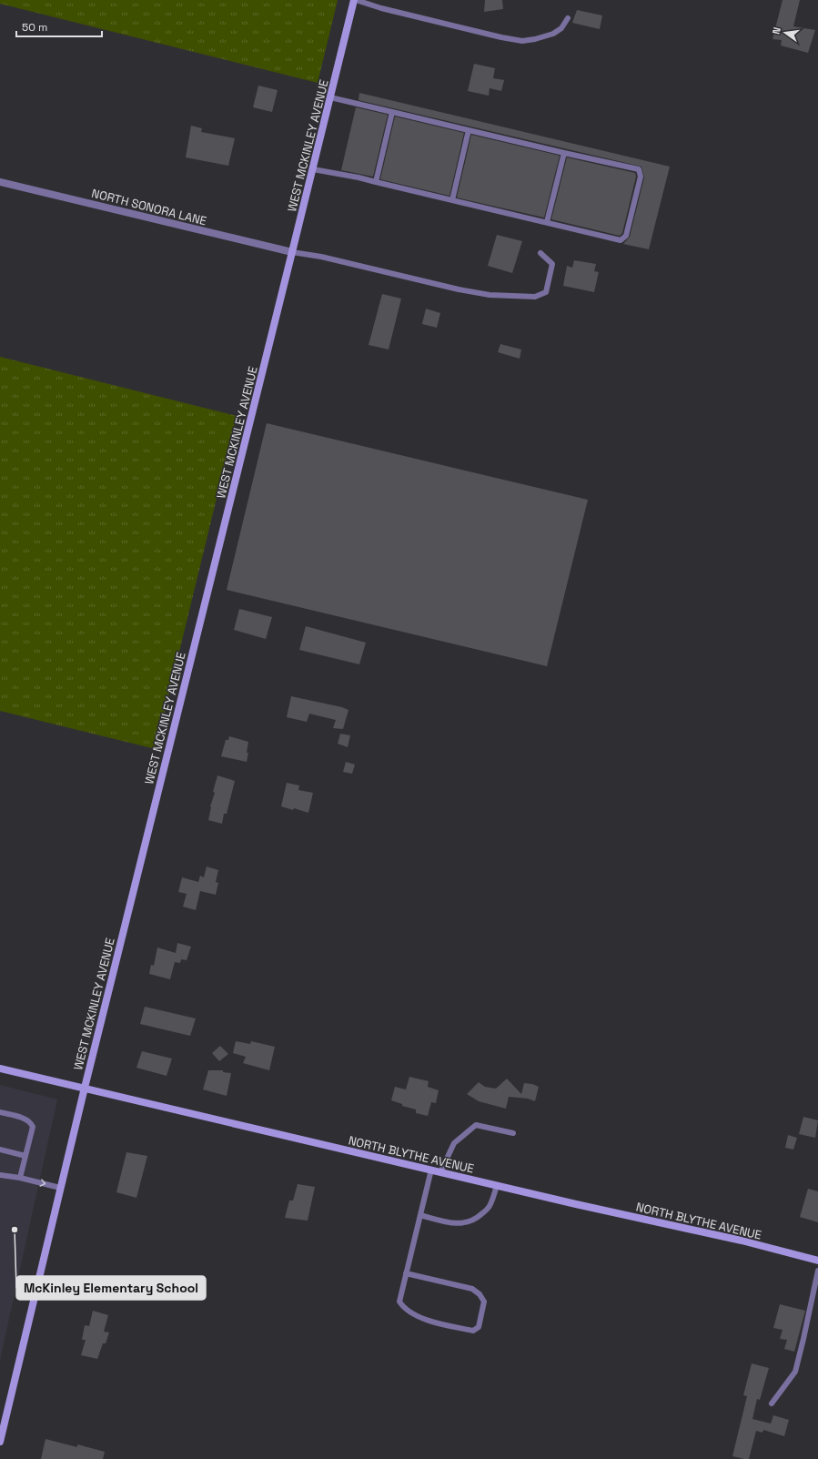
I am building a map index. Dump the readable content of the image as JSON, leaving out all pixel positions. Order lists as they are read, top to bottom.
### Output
{
  "streets": {
    "main road": ["WEST MCKINLEY AVENUE", "NORTH BLYTHE AVENUE"],
    "street": ["NORTH SONORA LANE"]
  },
  "crossings": [
    ["WEST MCKINLEY AVENUE", "NORTH SONORA LANE"],
    ["WEST MCKINLEY AVENUE", "NORTH BLYTHE AVENUE"]
  ],
  "places": ["McKinley Elementary School"],
  "scale_bar": "50 m",
  "north": "left"
}
